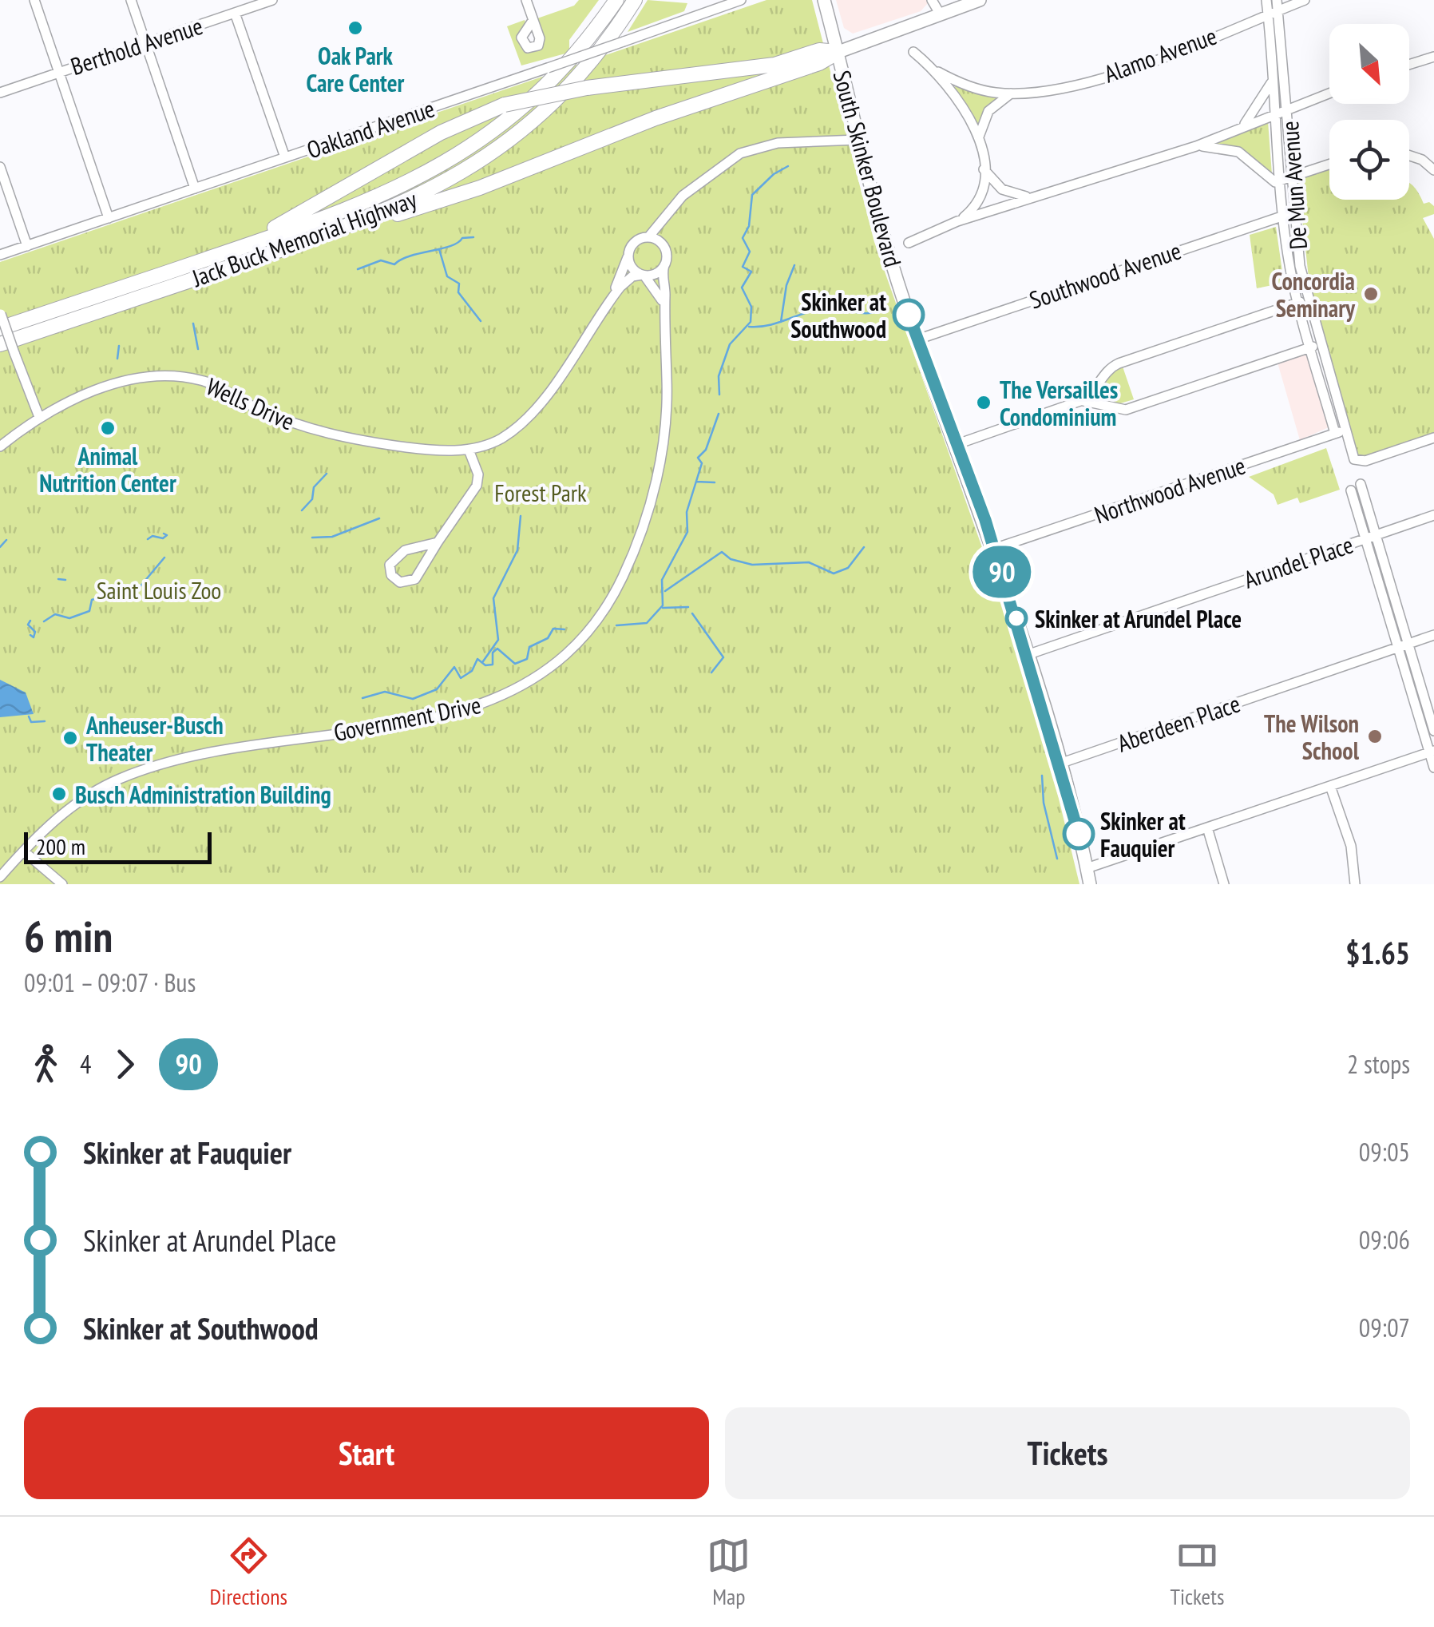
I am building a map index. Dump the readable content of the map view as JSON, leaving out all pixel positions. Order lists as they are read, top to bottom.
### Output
{
  "streets": {
    "highway": ["Jack Buck Memorial Highway"],
    "main road": ["South Skinker Boulevard"],
    "street": [
      "Berthold Avenue",
      "Alamo Avenue",
      "Oakland Avenue",
      "De Mun Avenue",
      "Southwood Avenue",
      "Wells Drive",
      "Northwood Avenue",
      "Arundel Place",
      "Government Drive",
      "Aberdeen Place"
    ]
  },
  "crossings": [
    ["Alamo Avenue", "De Mun Avenue"],
    ["South Skinker Boulevard", "Southwood Avenue"],
    ["South Skinker Boulevard", "Northwood Avenue"],
    ["South Skinker Boulevard", "Arundel Place"],
    ["South Skinker Boulevard", "Aberdeen Place"],
    ["De Mun Avenue", "Southwood Avenue"],
    ["De Mun Avenue", "Northwood Avenue"],
    ["Wells Drive", "Government Drive"]
  ],
  "parks": ["Forest Park", "Saint Louis Zoo"],
  "places": [
    "Oak Park Care Center",
    "Concordia Seminary",
    "Skinker at Southwood",
    "The Versailles Condominium",
    "Animal Nutrition Center",
    "Skinker at Arundel Place",
    "The Wilson School",
    "Anheuser-Busch Theater",
    "Busch Administration Building",
    "Skinker at Fauquier"
  ],
  "lines": ["bus line 90"],
  "scale_bar": "200 m",
  "north": "bottom right",
  "page": {
    "on_map": "90",
    "scale": "200 m",
    "heading": ["6 min", "09:01 – 09:07 · Bus", "$1.65"],
    "legs": ["4", "90", "2 stops"],
    "list": [
      {
        "name": "Skinker at Fauquier",
        "value": "09:05"
      },
      {
        "name": "Skinker at Arundel Place",
        "value": "09:06"
      },
      {
        "name": "Skinker at Southwood",
        "value": "09:07"
      }
    ],
    "buttons": ["Start", "Tickets"],
    "tabs": ["Directions", "Map", "Tickets"]
  }
}
